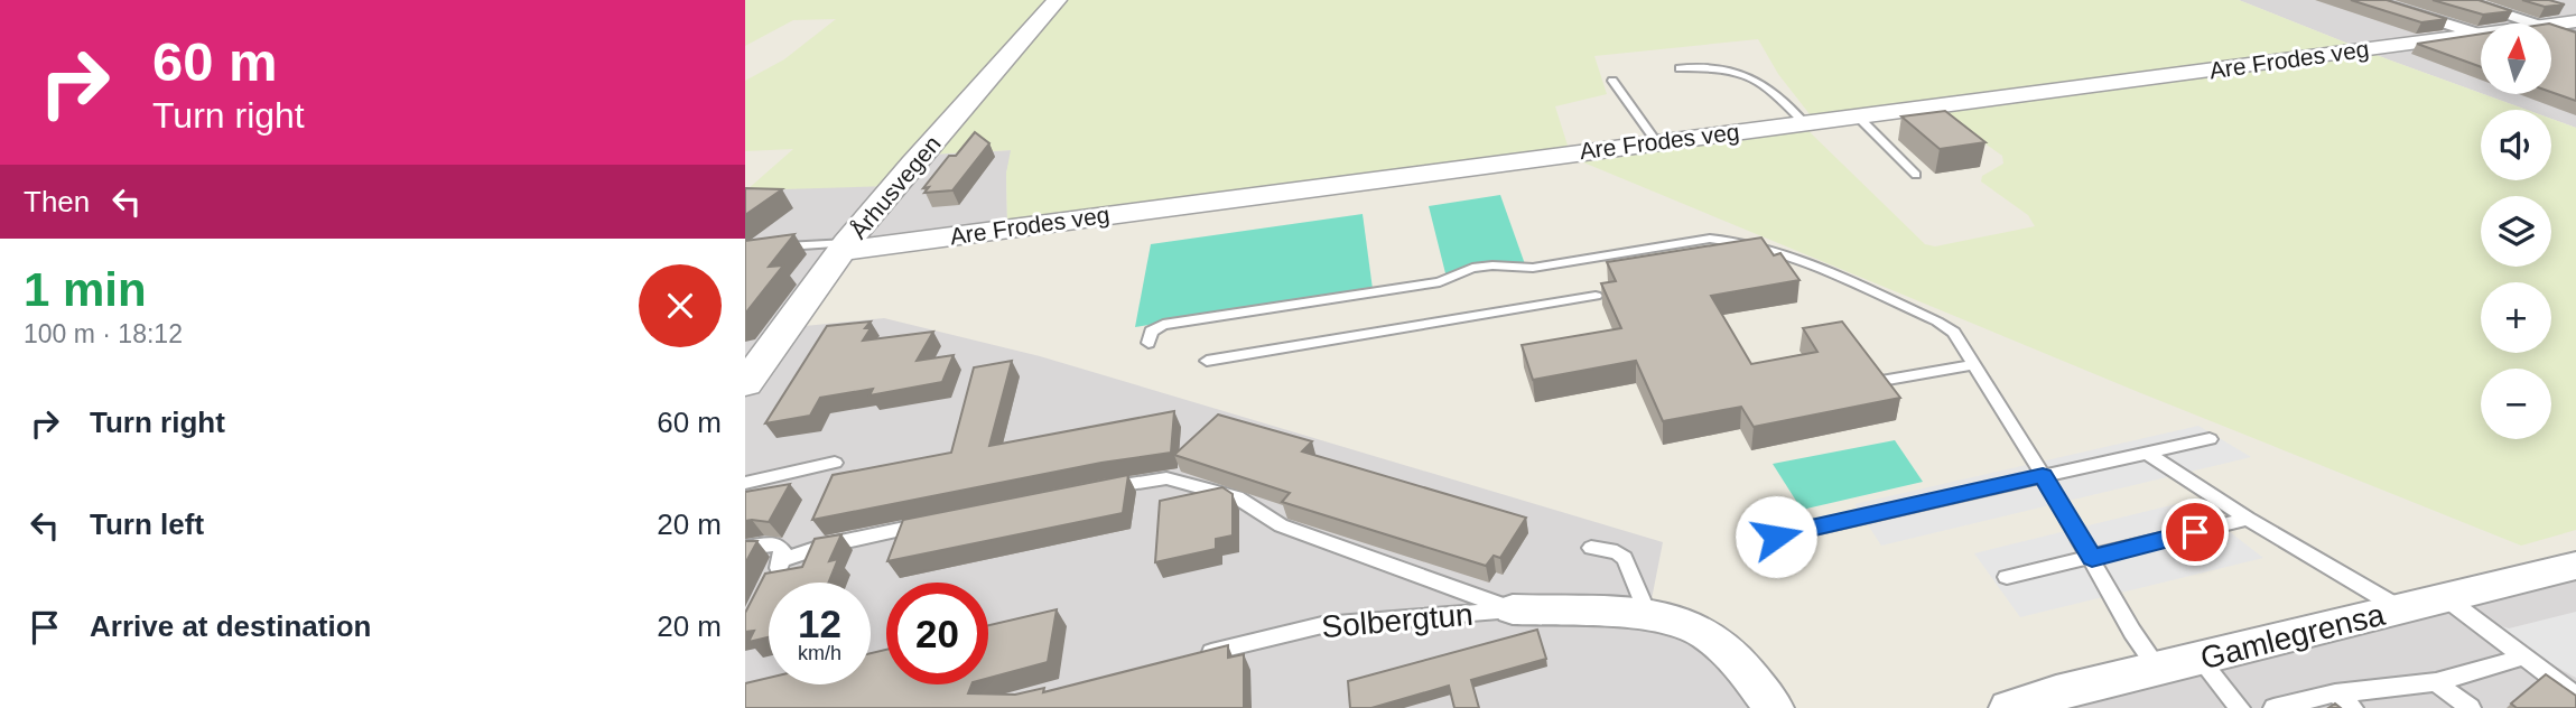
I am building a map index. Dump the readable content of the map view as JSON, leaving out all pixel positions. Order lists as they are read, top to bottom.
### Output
{
  "streets": {
    "street": [
      "Are Frodes veg",
      "Århusvegen",
      "Solbergtun",
      "Gamlegrensa"
    ]
  },
  "crossings": [
    ["Are Frodes veg", "Århusvegen"]
  ],
  "north": "top",
  "page": {
    "turn": ["60 m", "Turn right"],
    "map_buttons": ["+", "−"],
    "then": "Then",
    "heading": ["1 min", "100 m · 18:12"],
    "list": [
      {
        "name": "Turn right",
        "value": "60 m"
      },
      {
        "name": "Turn left",
        "value": "20 m"
      },
      {
        "name": "Arrive at destination",
        "value": "20 m"
      }
    ],
    "speed": "12 km/h",
    "limit": "20"
  }
}
